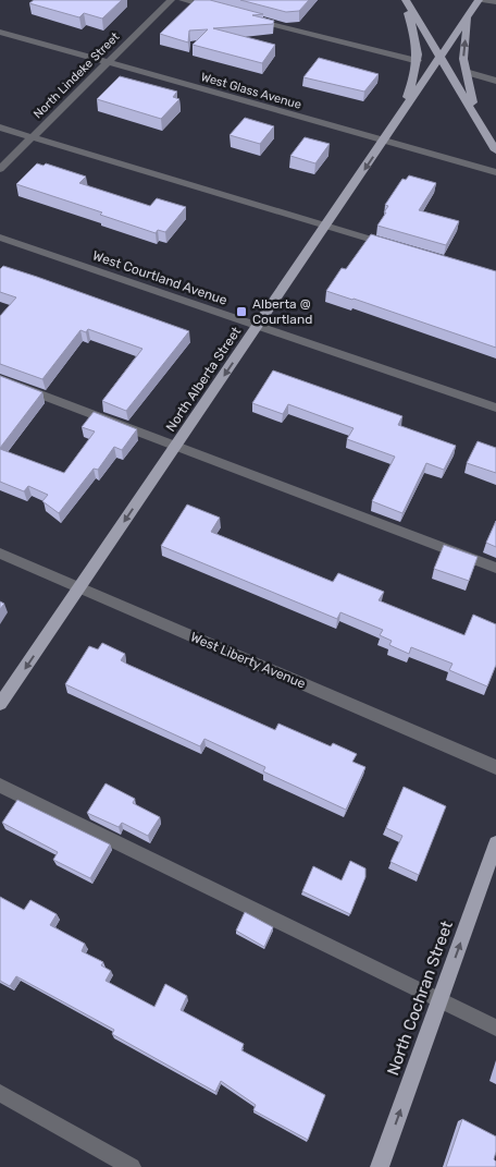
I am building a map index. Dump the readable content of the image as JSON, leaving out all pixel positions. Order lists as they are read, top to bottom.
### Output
{
  "streets": {
    "main road": ["North Alberta Street", "North Cochran Street"],
    "street": [
      "North Lindeke Street",
      "West Glass Avenue",
      "West Courtland Avenue",
      "West Liberty Avenue"
    ]
  },
  "crossings": [
    ["North Lindeke Street", "West Glass Avenue"],
    ["West Glass Avenue", "North Alberta Street"],
    ["West Courtland Avenue", "North Alberta Street"],
    ["North Alberta Street", "West Liberty Avenue"]
  ],
  "one_way": ["North Alberta Street", "North Cochran Street"],
  "places": {
    "transit": ["Alberta @ Courtland"]
  }
}
